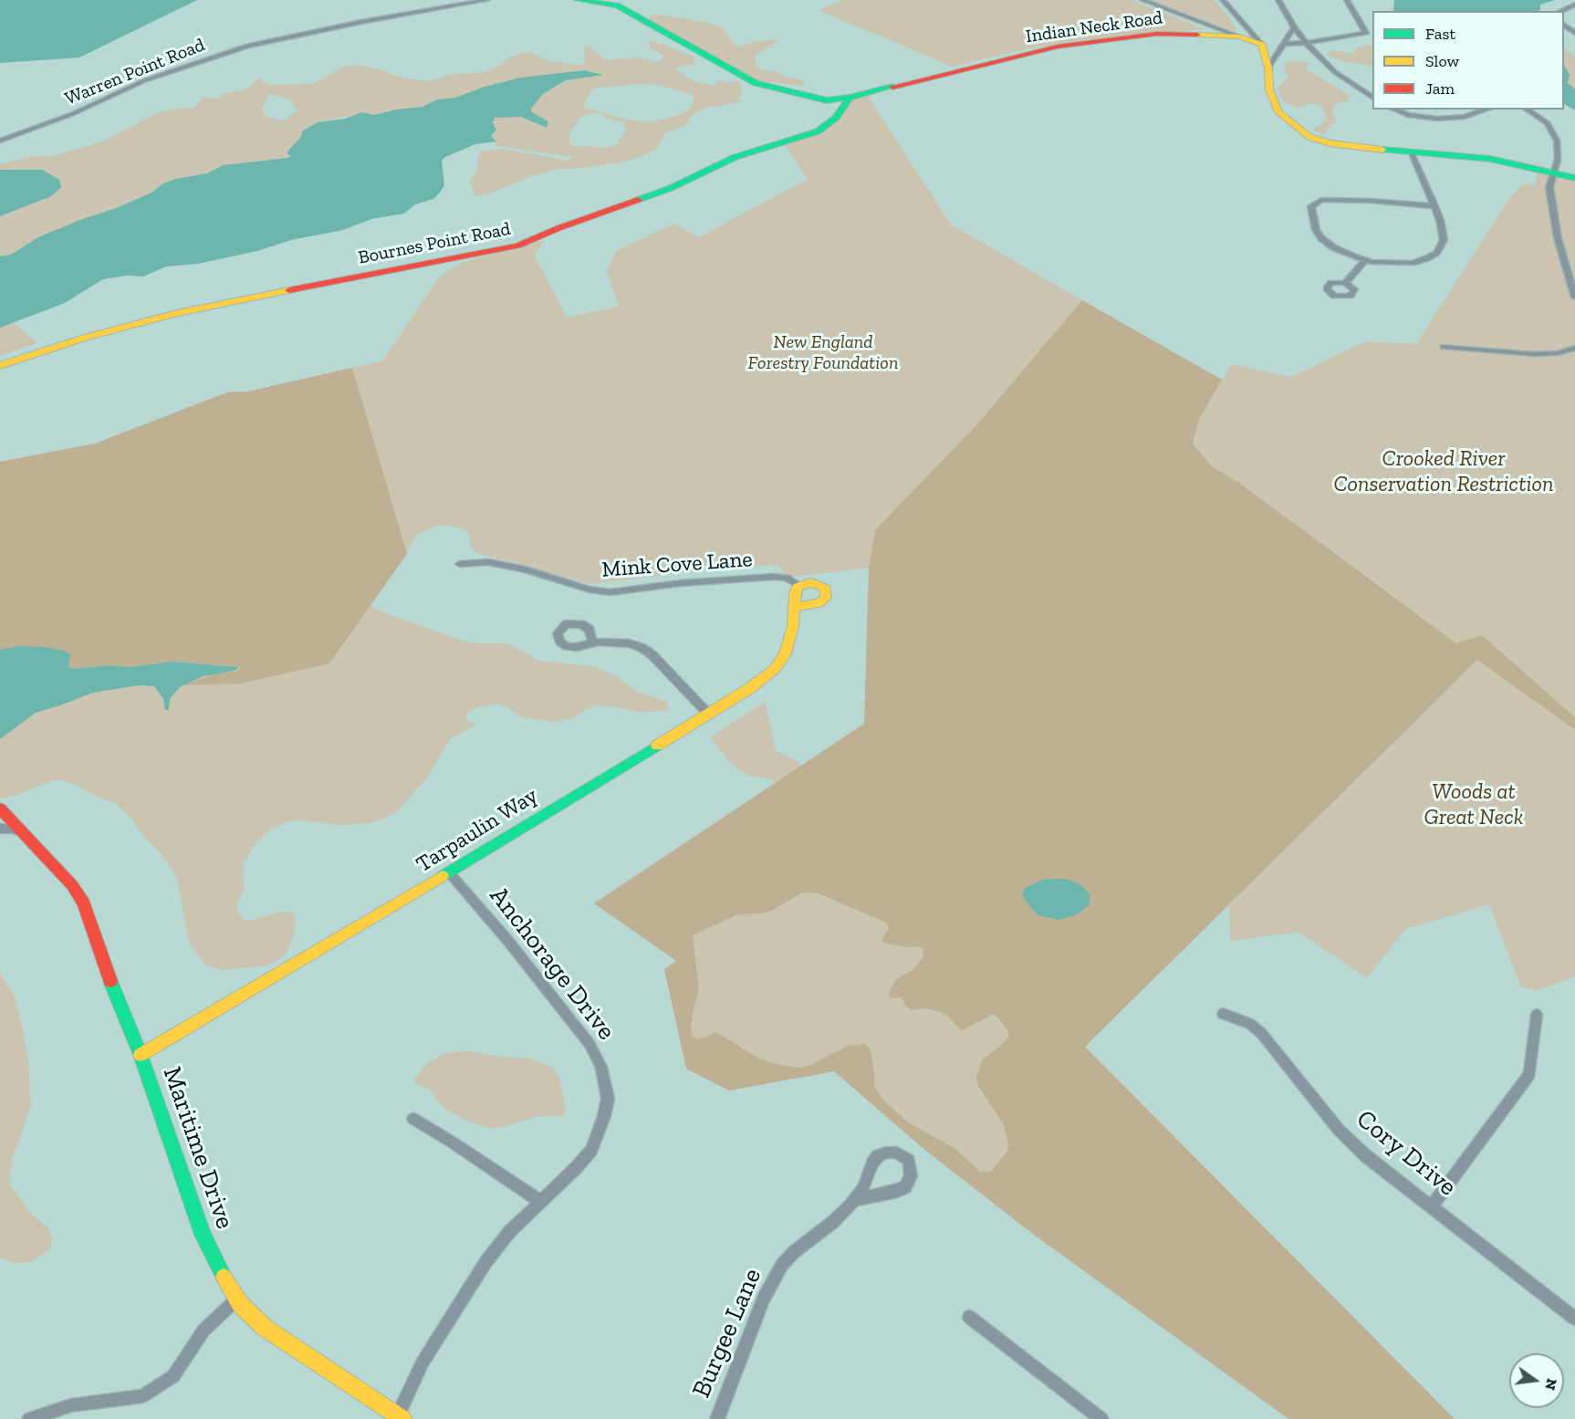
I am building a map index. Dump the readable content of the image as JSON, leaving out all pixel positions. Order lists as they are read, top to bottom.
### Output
{
  "streets": {
    "street": [
      "Indian Neck Road",
      "Warren Point Road",
      "Bournes Point Road",
      "Mink Cove Lane",
      "Tarpaulin Way",
      "Anchorage Drive",
      "Maritime Drive",
      "Cory Drive",
      "Burgee Lane"
    ]
  },
  "crossings": [
    ["Indian Neck Road", "Bournes Point Road"],
    ["Mink Cove Lane", "Tarpaulin Way"],
    ["Tarpaulin Way", "Anchorage Drive"],
    ["Tarpaulin Way", "Maritime Drive"],
    ["Anchorage Drive", "Maritime Drive"]
  ],
  "parks": ["New England Forestry Foundation", "Crooked River Conservation Restriction", "Woods at Great Neck"],
  "legend": ["Fast", "Slow", "Jam"],
  "north": "right"
}
